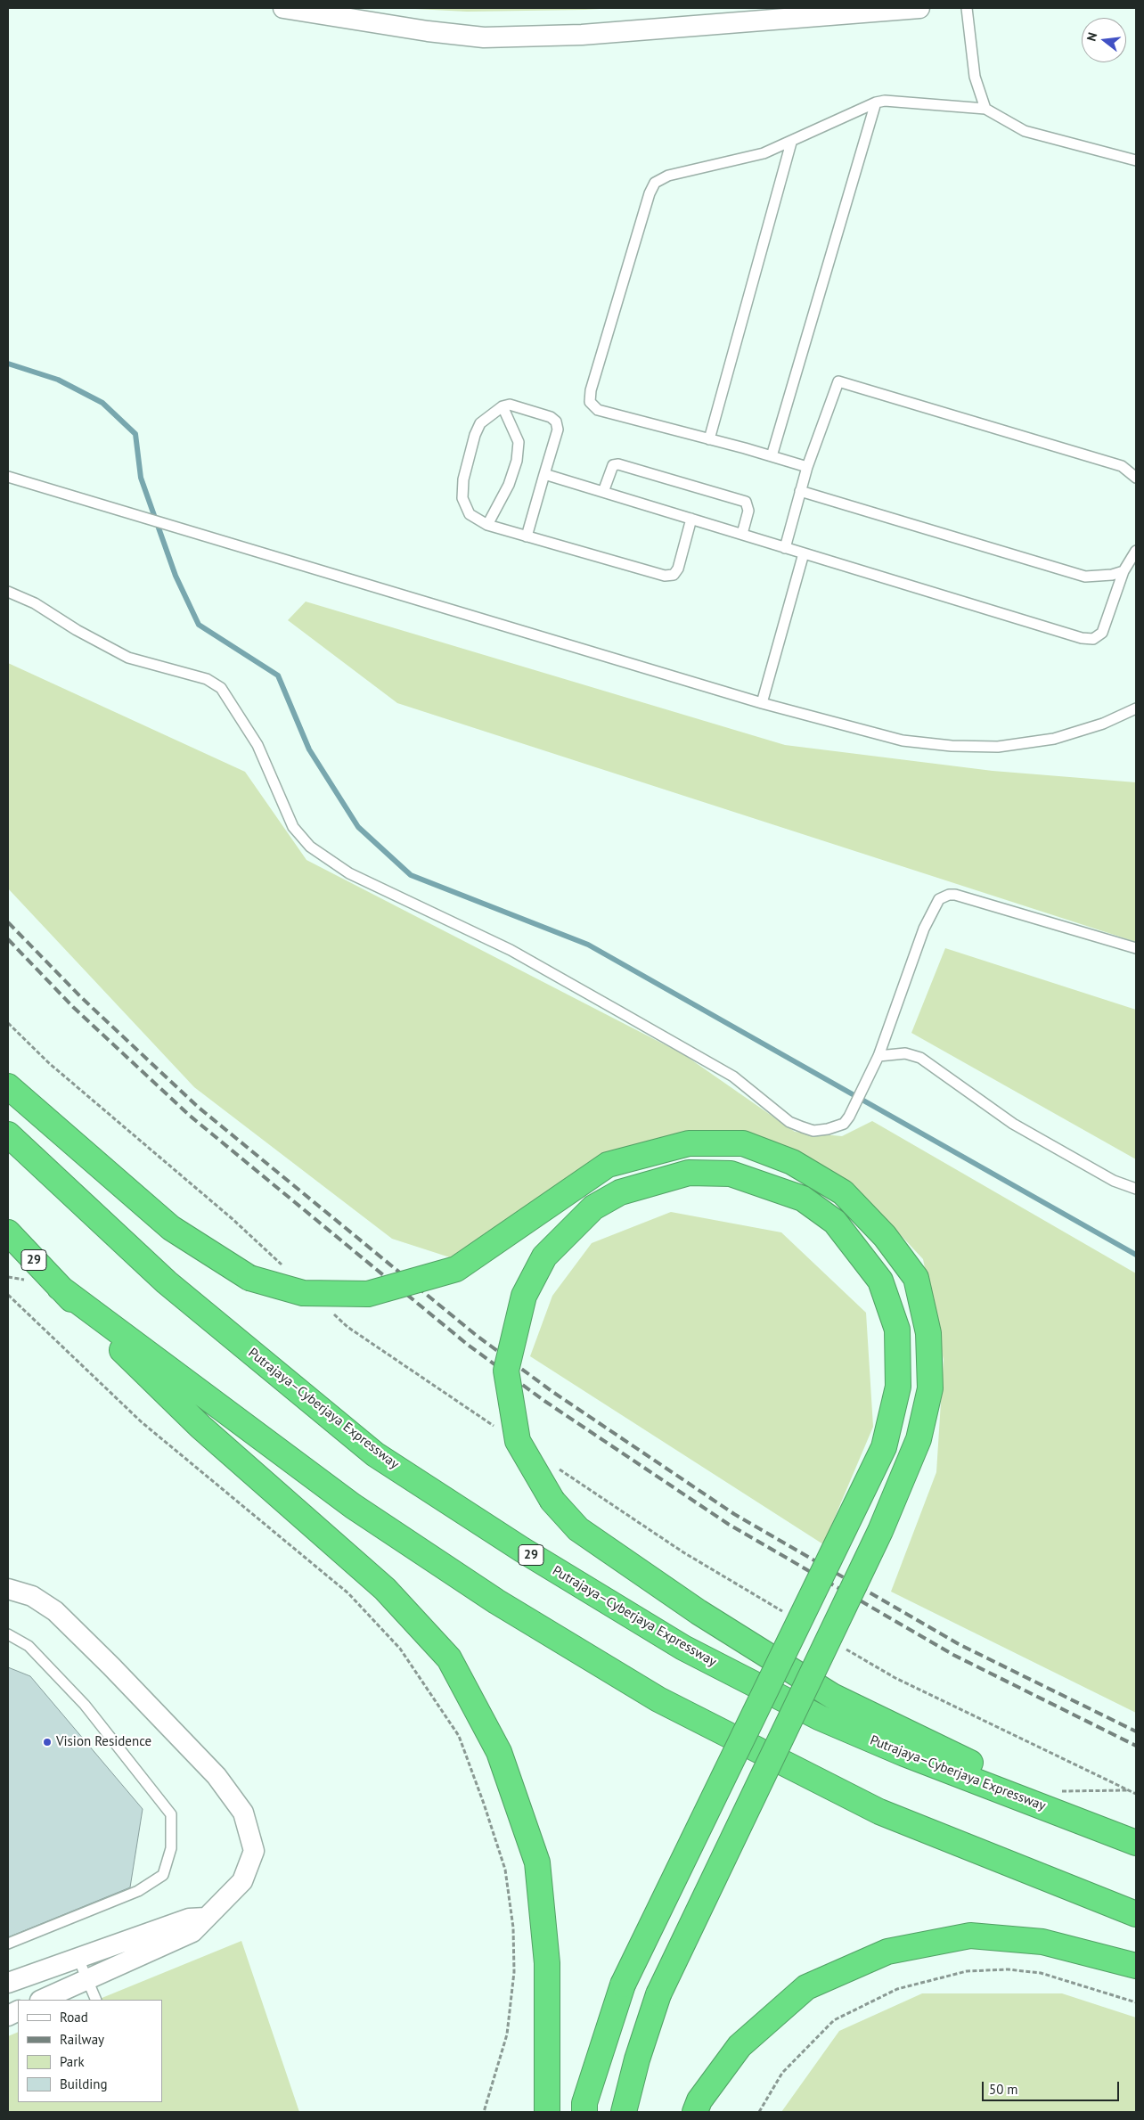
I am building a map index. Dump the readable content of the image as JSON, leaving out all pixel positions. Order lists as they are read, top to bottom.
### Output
{
  "streets": {
    "highway": ["29", "Putrajaya–Cyberjaya Expressway"]
  },
  "places": ["Vision Residence"],
  "legend": [
    "Road",
    "Railway",
    "Park",
    "Building"
  ],
  "scale_bar": "50 m",
  "north": "left"
}
